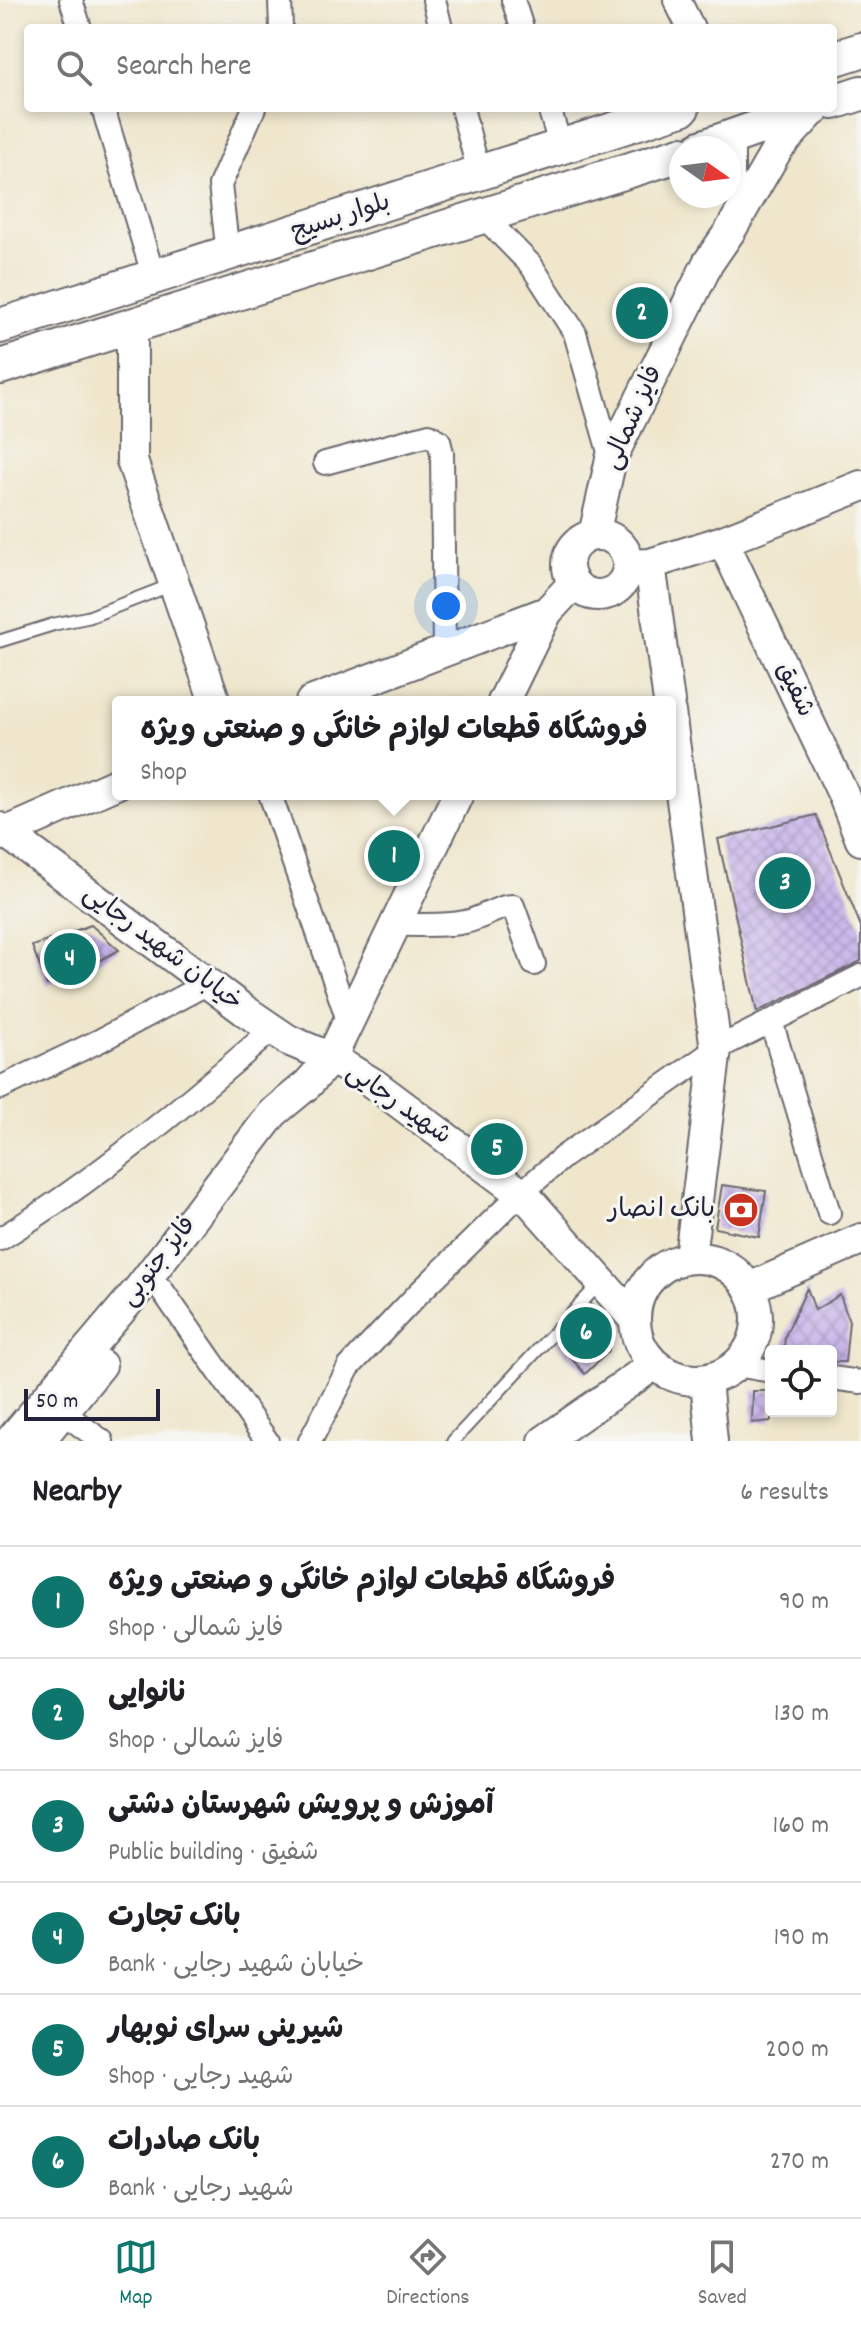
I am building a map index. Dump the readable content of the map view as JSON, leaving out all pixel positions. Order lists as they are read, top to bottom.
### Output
{
  "streets": {
    "main road": [
      "بلوار بسیج",
      "فایز شمالی",
      "شفیق",
      "خیابان شهید رجایی",
      "شهید رجایی",
      "فایز جنوبی"
    ]
  },
  "crossings": [
    ["خیابان شهید رجایی", "شهید رجایی"],
    ["خیابان شهید رجایی", "فایز جنوبی"],
    ["شهید رجایی", "فایز جنوبی"]
  ],
  "places": {
    "bank": ["بانک انصار"]
  },
  "scale_bar": "50 m",
  "north": "right",
  "page": {
    "search": "Search here",
    "pins": [
      "2",
      "1",
      "3",
      "4",
      "5",
      "6"
    ],
    "popup": ["فروشگاه قطعات لوازم خانگی و صنعتی ویژه", "Shop"],
    "scale": "50 m",
    "heading": ["Nearby", "6 results"],
    "list": [
      {
        "mark": "1",
        "name": "فروشگاه قطعات لوازم خانگی و صنعتی ویژه",
        "note": "Shop · فایز شمالی",
        "value": "90 m"
      },
      {
        "mark": "2",
        "name": "نانوایی",
        "note": "Shop · فایز شمالی",
        "value": "130 m"
      },
      {
        "mark": "3",
        "name": "آموزش و پرویش شهرستان دشتی",
        "note": "Public building · شفیق",
        "value": "160 m"
      },
      {
        "mark": "4",
        "name": "بانک تجارت",
        "note": "Bank · خیابان شهید رجایی",
        "value": "190 m"
      },
      {
        "mark": "5",
        "name": "شیرینی سرای نوبهار",
        "note": "Shop · شهید رجایی",
        "value": "200 m"
      },
      {
        "mark": "6",
        "name": "بانک صادرات",
        "note": "Bank · شهید رجایی",
        "value": "270 m"
      }
    ],
    "nav": ["Map", "Directions", "Saved"]
  }
}
